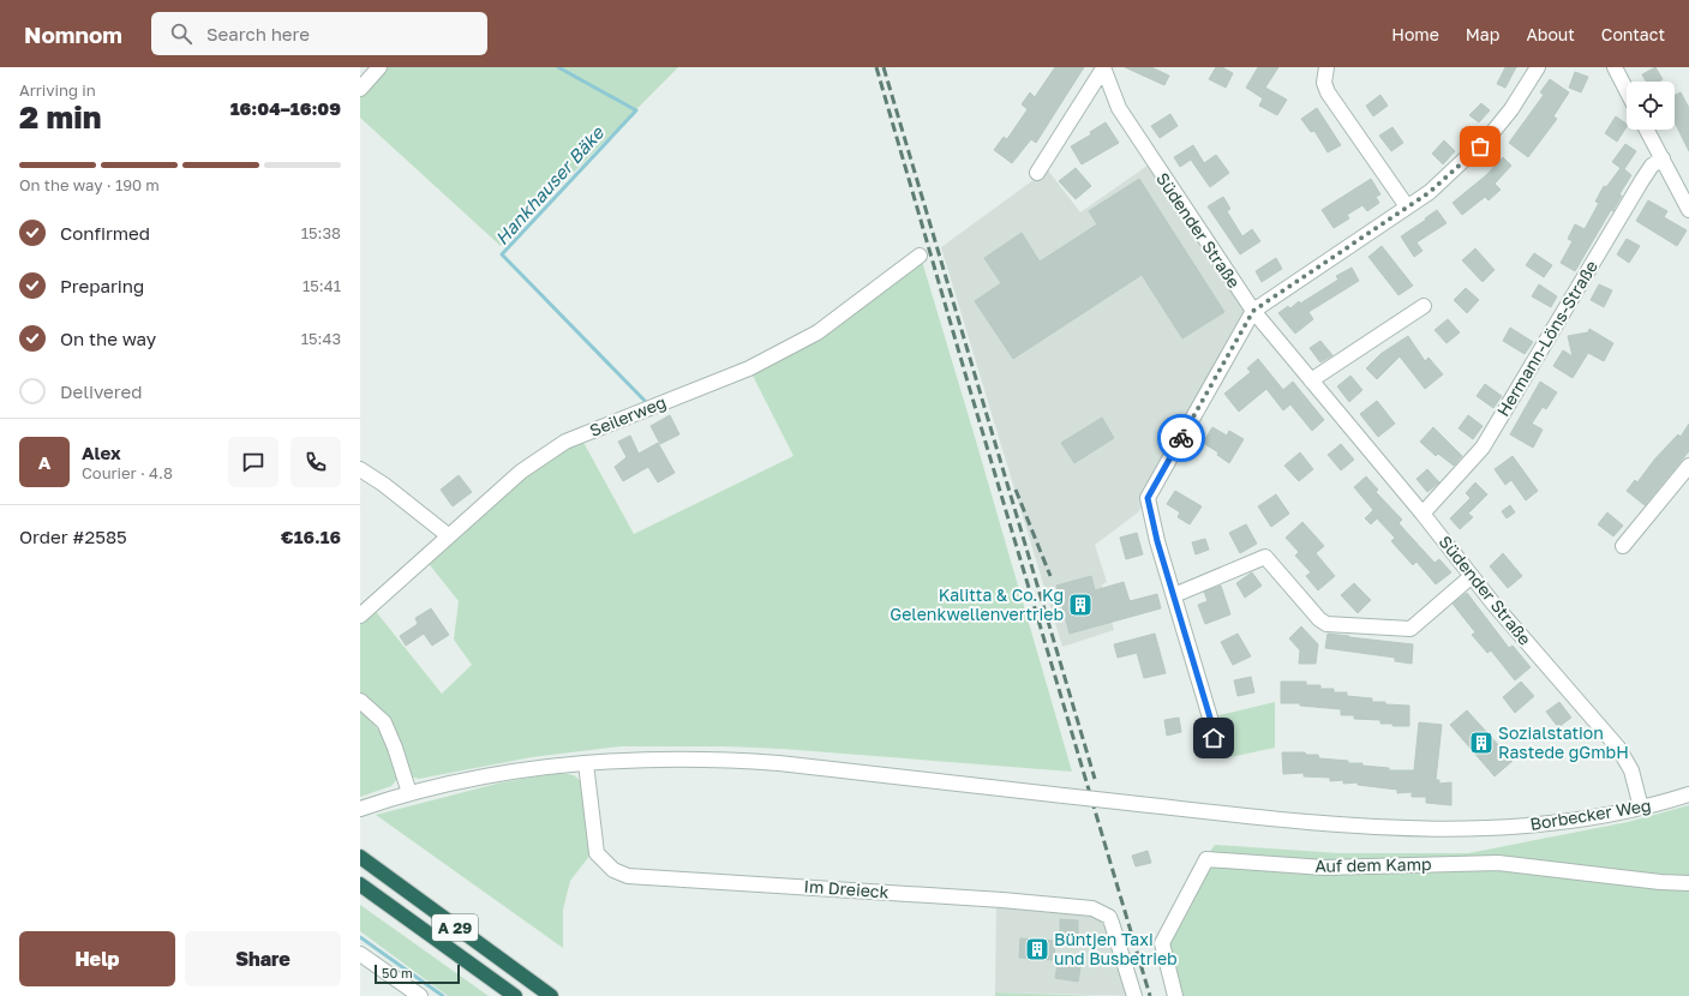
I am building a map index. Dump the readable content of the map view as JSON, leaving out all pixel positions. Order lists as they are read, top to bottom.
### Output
{
  "streets": {
    "highway": ["A 29"],
    "street": [
      "Südender Straße",
      "Hermann-Löns-Straße",
      "Seilerweg",
      "Borbecker Weg",
      "Auf dem Kamp",
      "Im Dreieck"
    ]
  },
  "crossings": [
    ["Südender Straße", "Hermann-Löns-Straße"],
    ["Südender Straße", "Borbecker Weg"],
    ["Borbecker Weg", "Im Dreieck"]
  ],
  "water": ["Hankhauser Bäke"],
  "places": {
    "building": ["Kalitta & Co. Kg Gelenkwellenvertrieb", "Sozialstation Rastede gGmbH", "Büntjen Taxi und Busbetrieb"]
  },
  "scale_bar": "50 m",
  "page": {
    "header": "Nomnom",
    "search": "Search here",
    "nav": [
      "Home",
      "Map",
      "About",
      "Contact"
    ],
    "heading": ["2 min", "Arriving in", "16:04–16:09"],
    "panel": [
      "Alex",
      "Courier · 4.8",
      "Order #2585",
      "€16.16"
    ],
    "bar": "On the way · 190 m",
    "list": [
      ["Confirmed", "15:38"],
      ["Preparing", "15:41"],
      ["On the way", "15:43"],
      "Delivered"
    ],
    "round": "A",
    "buttons": ["Help", "Share"],
    "scale": "50 m"
  }
}
